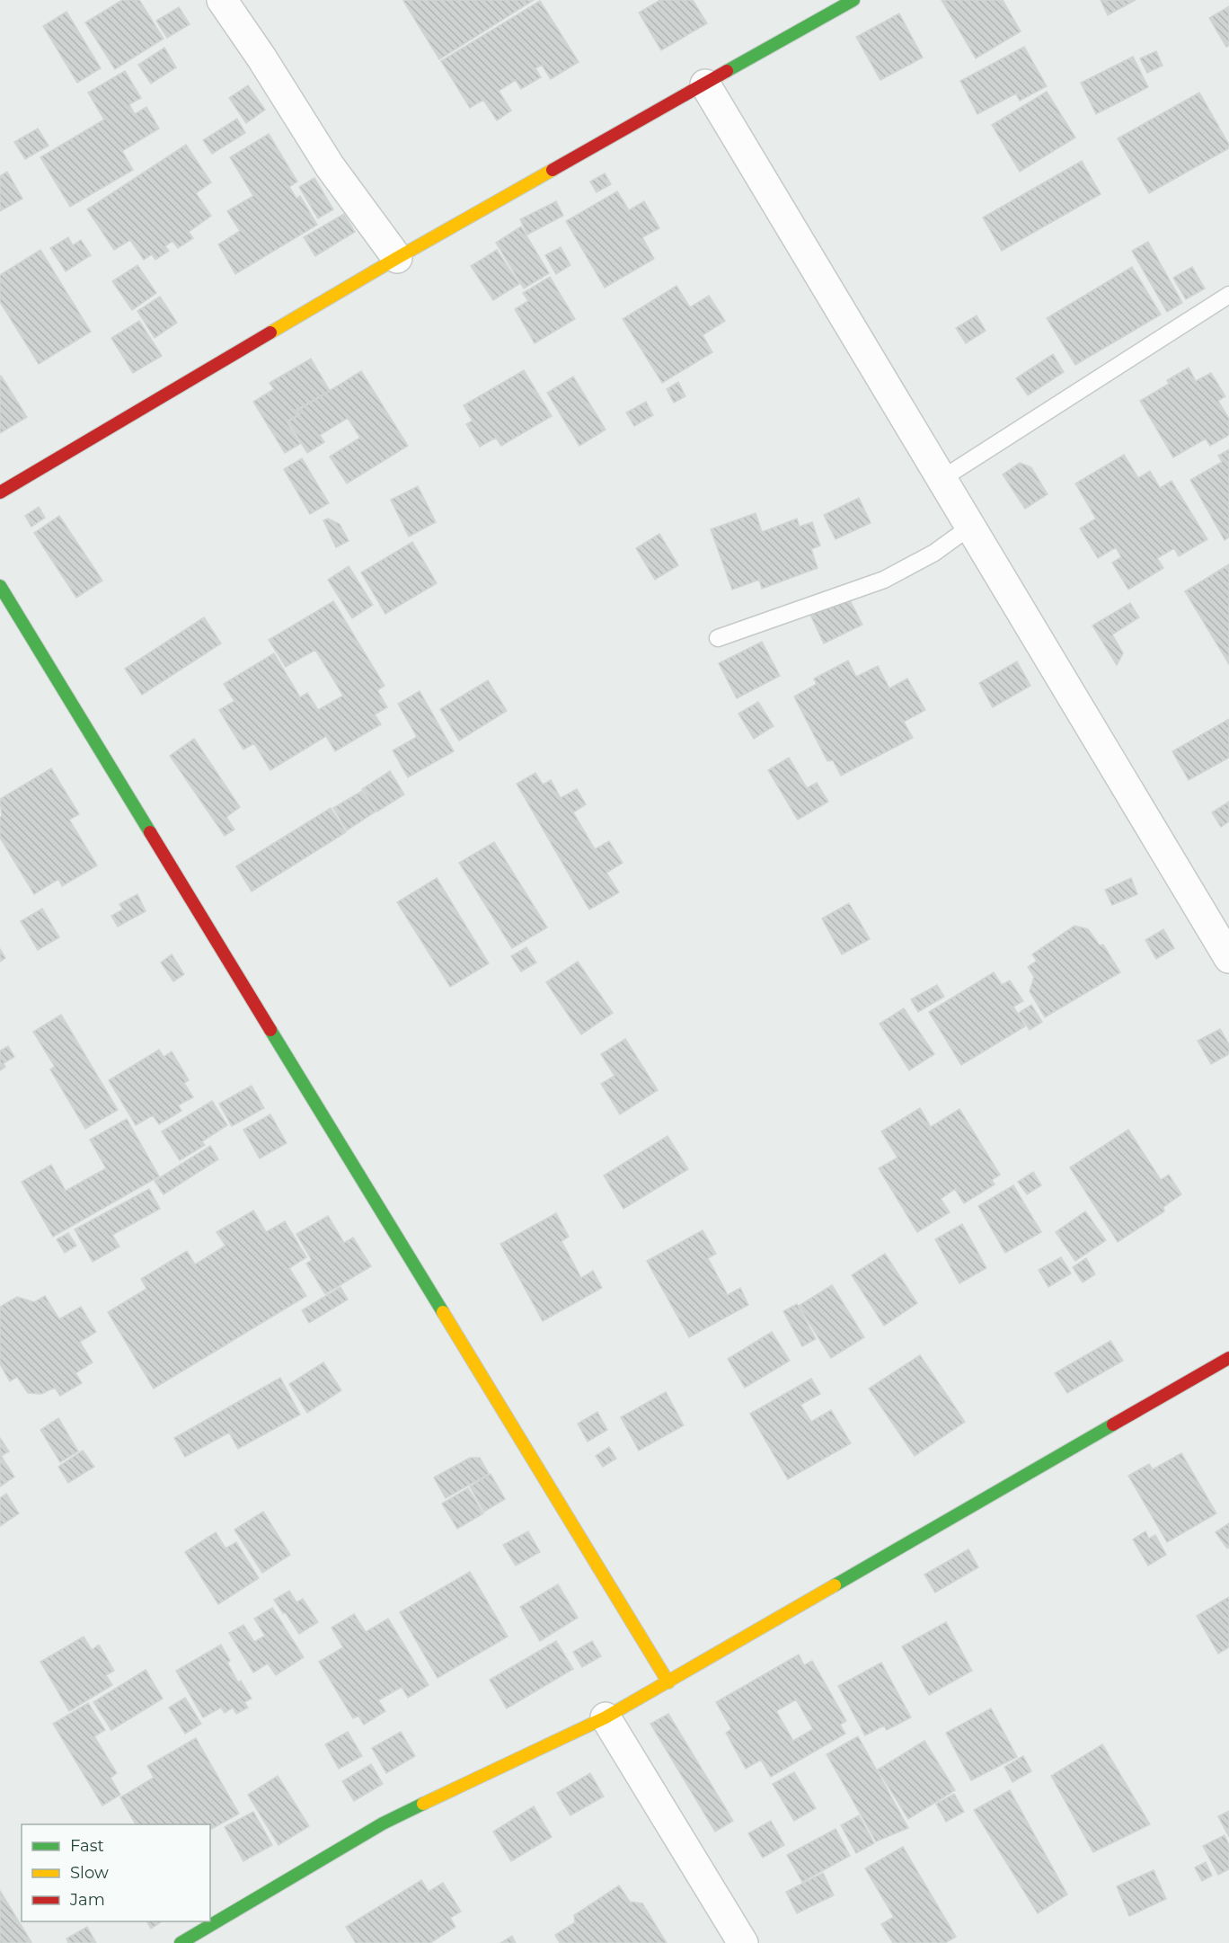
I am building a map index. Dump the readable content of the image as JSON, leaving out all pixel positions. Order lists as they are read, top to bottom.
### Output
{
  "legend": ["Fast", "Slow", "Jam"]
}
